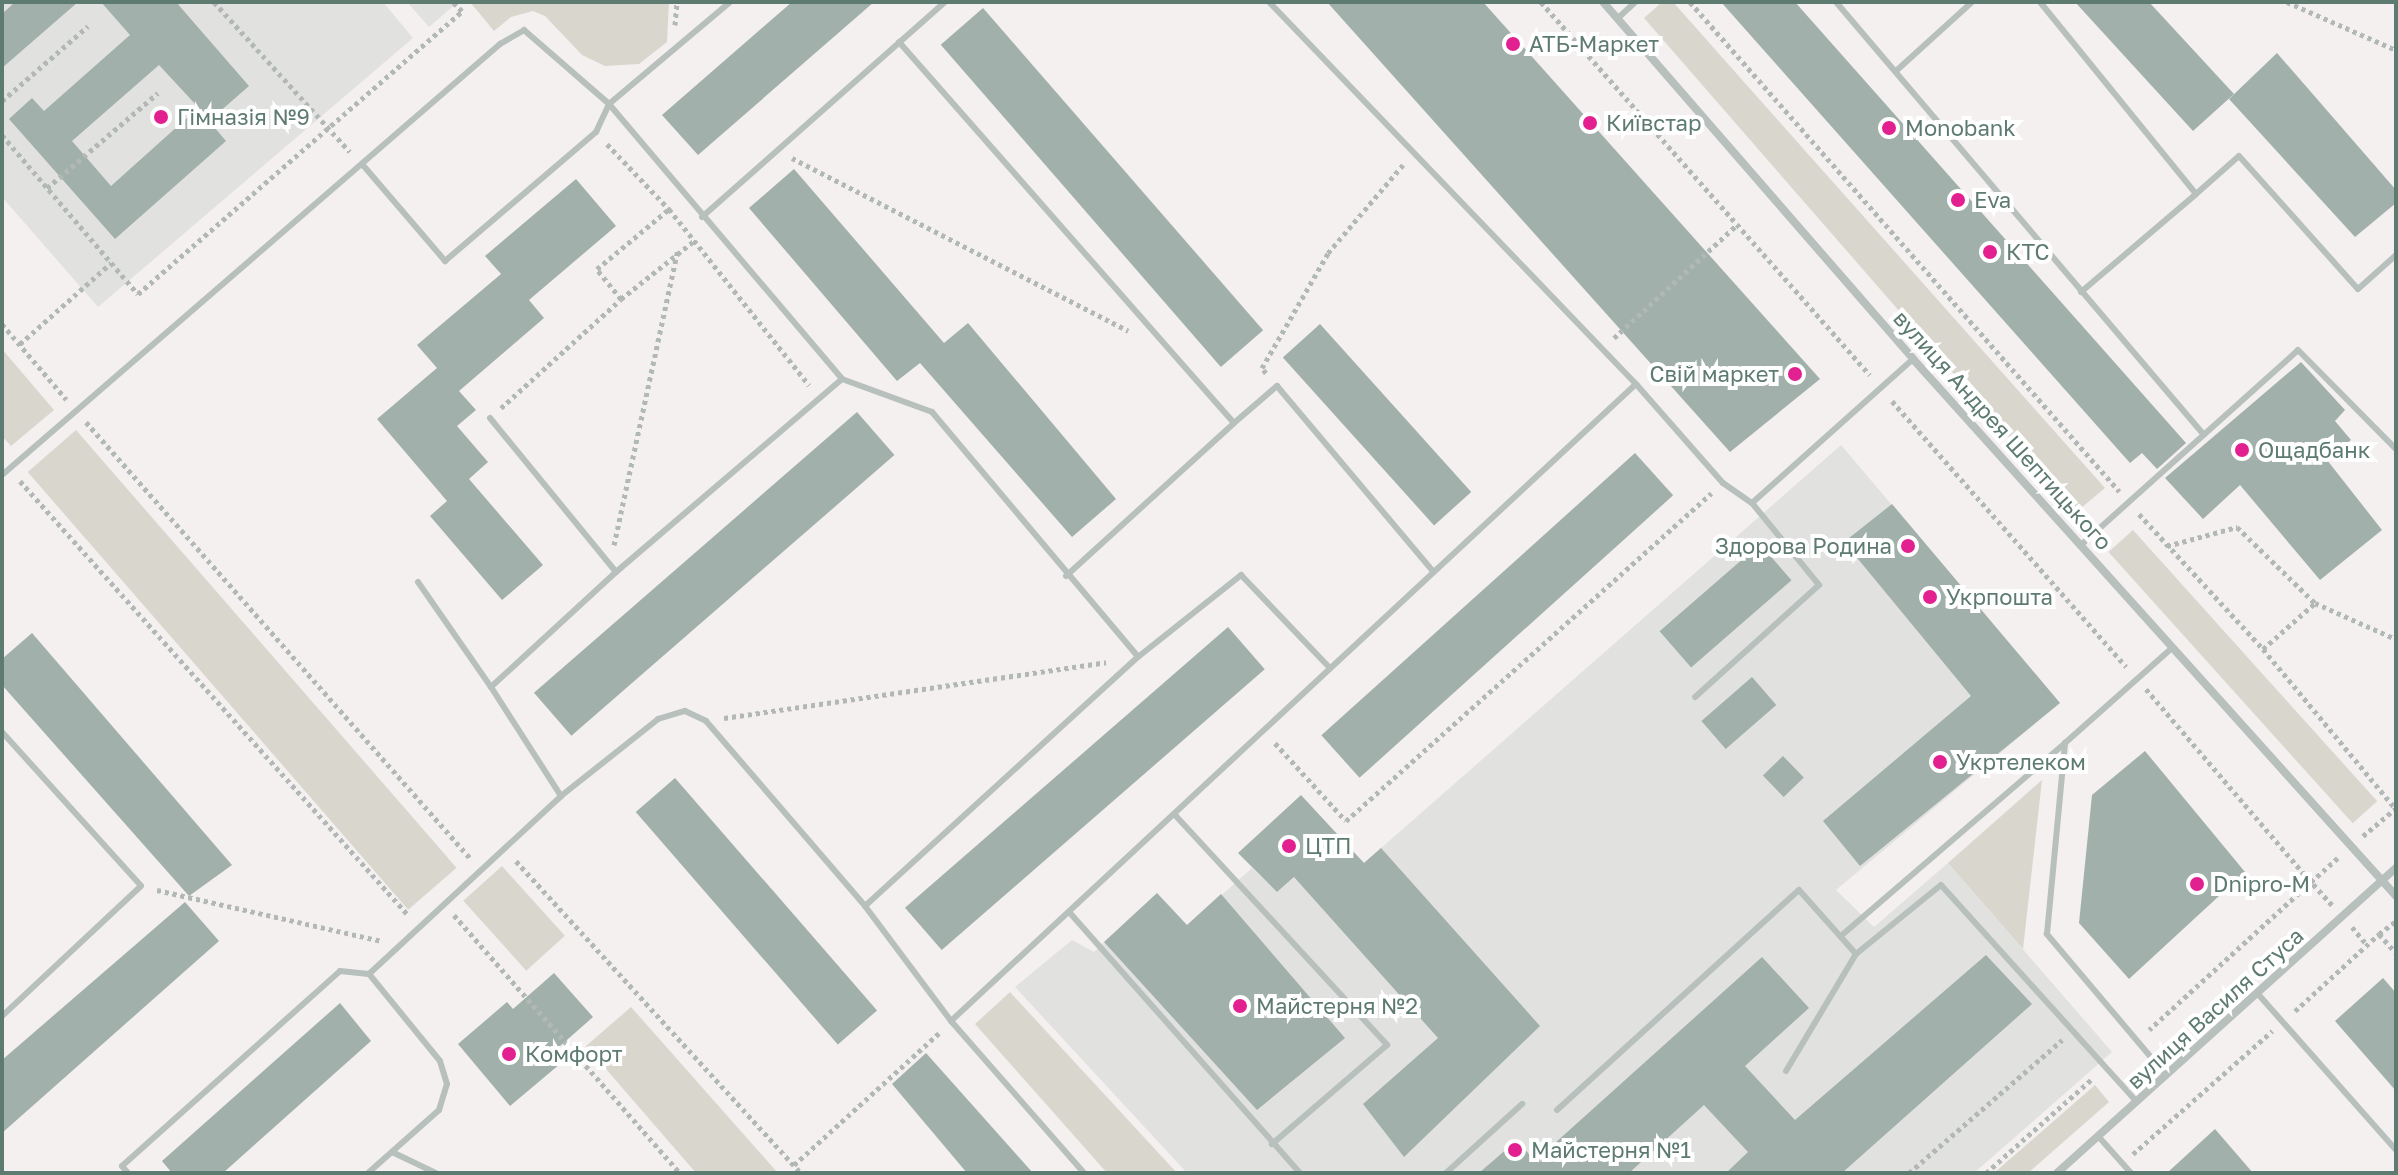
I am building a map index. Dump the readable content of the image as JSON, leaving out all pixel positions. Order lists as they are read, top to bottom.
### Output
{
  "streets": {
    "street": ["вулиця Андрея Шептицького", "вулиця Василя Стуса"]
  },
  "crossings": [
    ["вулиця Андрея Шептицького", "вулиця Василя Стуса"]
  ],
  "places": [
    "АТБ-Маркет",
    "Гімназія №9",
    "Київстар",
    "Monobank",
    "Eva",
    "КТС",
    "Свій маркет",
    "Ощадбанк",
    "Здорова Родина",
    "Укрпошта",
    "Укртелеком",
    "ЦТП",
    "Dnipro-M",
    "Майстерня №2",
    "Комфорт",
    "Майстерня №1"
  ]
}
